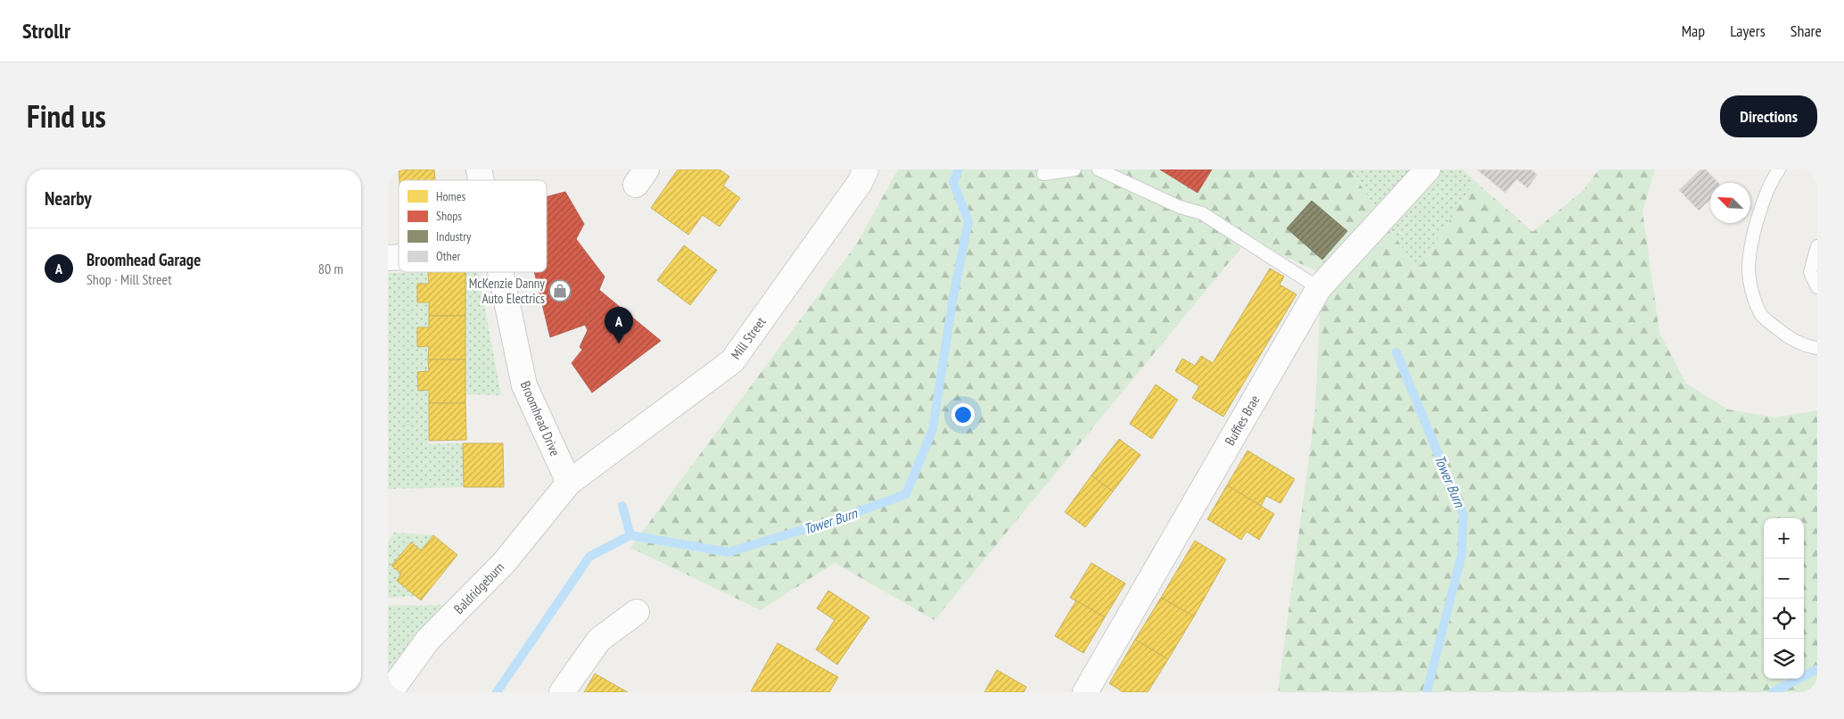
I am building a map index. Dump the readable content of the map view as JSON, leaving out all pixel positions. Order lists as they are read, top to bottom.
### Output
{
  "streets": {
    "street": [
      "Mill Street",
      "Broomhead Drive",
      "Buffies Brae",
      "Baldridgeburn"
    ]
  },
  "crossings": [
    ["Mill Street", "Broomhead Drive"],
    ["Mill Street", "Baldridgeburn"],
    ["Broomhead Drive", "Baldridgeburn"]
  ],
  "water": ["Tower Burn"],
  "places": {
    "shop": ["McKenzie Danny Auto Electrics"]
  },
  "legend": [
    "Homes",
    "Shops",
    "Industry",
    "Other"
  ],
  "north": "top left",
  "page": {
    "header": "Strollr",
    "nav": ["Map", "Layers", "Share"],
    "title": "Find us",
    "buttons": "Directions",
    "heading": "Nearby",
    "list": [
      {
        "mark": "A",
        "name": "Broomhead Garage",
        "note": "Shop · Mill Street",
        "value": "80 m"
      }
    ],
    "pins": "A",
    "map_buttons": ["+", "−"]
  }
}
